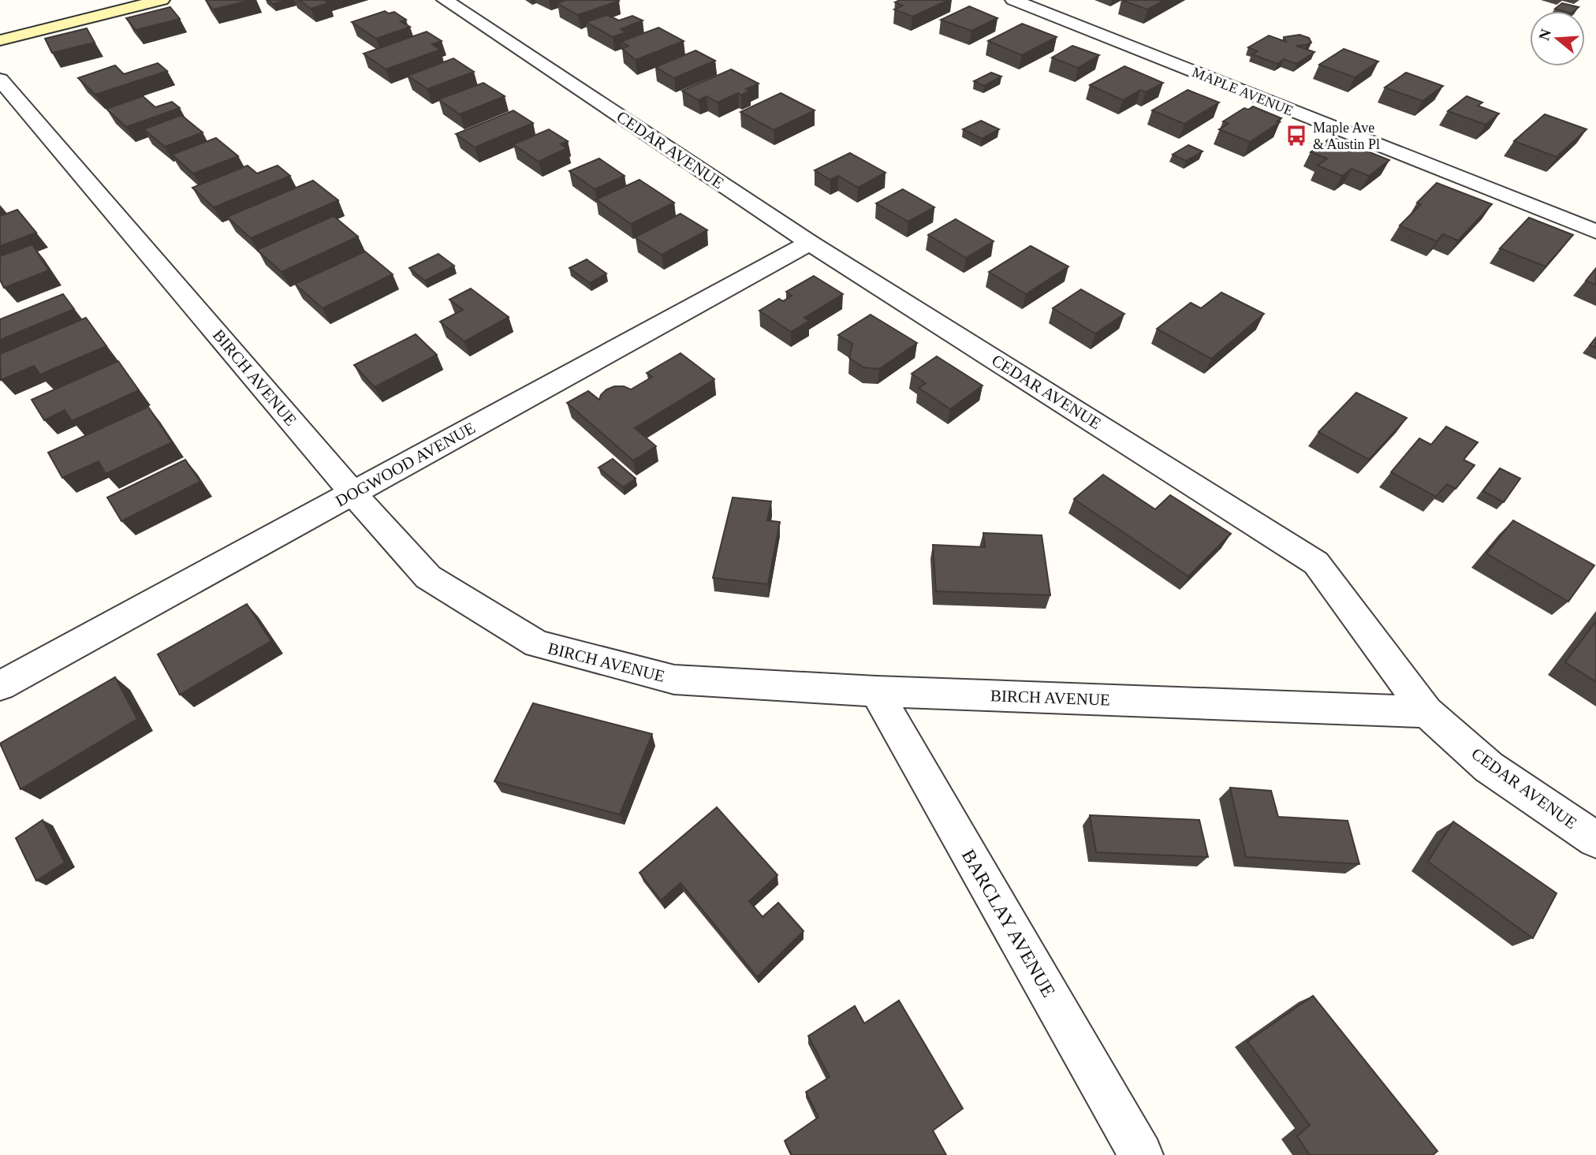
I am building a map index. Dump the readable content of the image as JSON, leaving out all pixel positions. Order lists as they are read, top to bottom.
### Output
{
  "streets": {
    "street": [
      "MAPLE AVENUE",
      "CEDAR AVENUE",
      "BIRCH AVENUE",
      "DOGWOOD AVENUE",
      "BARCLAY AVENUE"
    ]
  },
  "crossings": [
    ["CEDAR AVENUE", "BIRCH AVENUE"],
    ["CEDAR AVENUE", "DOGWOOD AVENUE"],
    ["BIRCH AVENUE", "DOGWOOD AVENUE"],
    ["BIRCH AVENUE", "BARCLAY AVENUE"]
  ],
  "places": {
    "bus stop": ["Maple Ave & Austin Pl"]
  },
  "north": "left"
}
